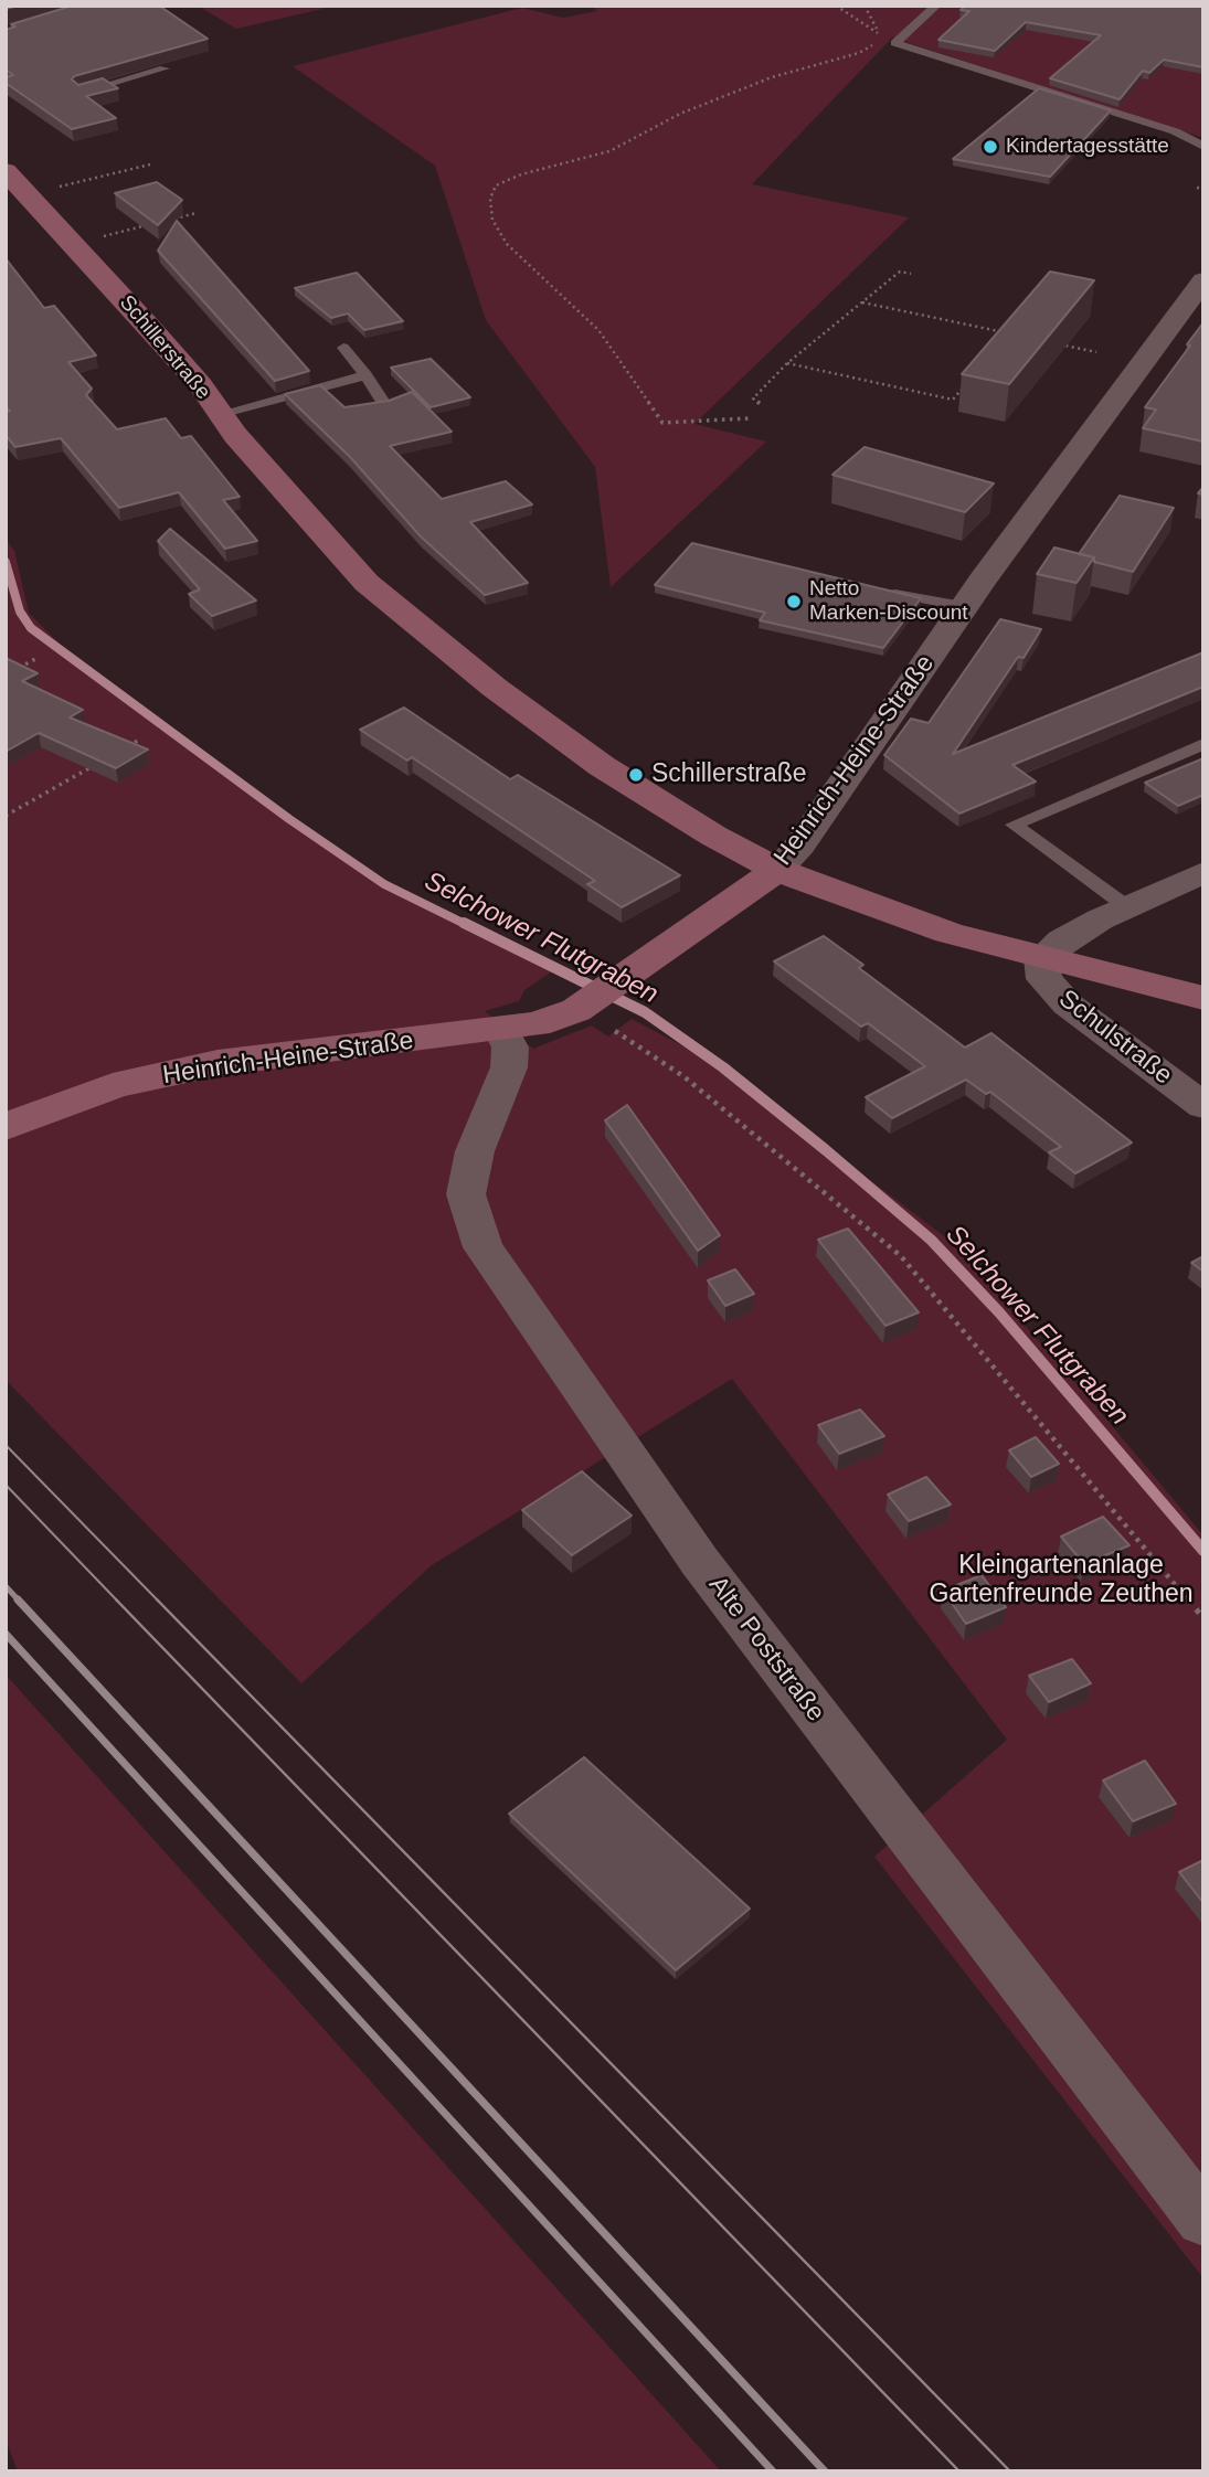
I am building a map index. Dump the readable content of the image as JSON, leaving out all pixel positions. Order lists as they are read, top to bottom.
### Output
{
  "streets": {
    "street": [
      "Schillerstraße",
      "Heinrich-Heine-Straße",
      "Schulstraße",
      "Alte Poststraße"
    ]
  },
  "crossings": [
    ["Schillerstraße", "Heinrich-Heine-Straße"],
    ["Schillerstraße", "Schulstraße"],
    ["Heinrich-Heine-Straße", "Alte Poststraße"]
  ],
  "water": ["Selchower Flutgraben"],
  "parks": ["Kleingartenanlage Gartenfreunde Zeuthen"],
  "places": ["Kindertagesstätte", "Netto Marken-Discount", "Schillerstraße"]
}
